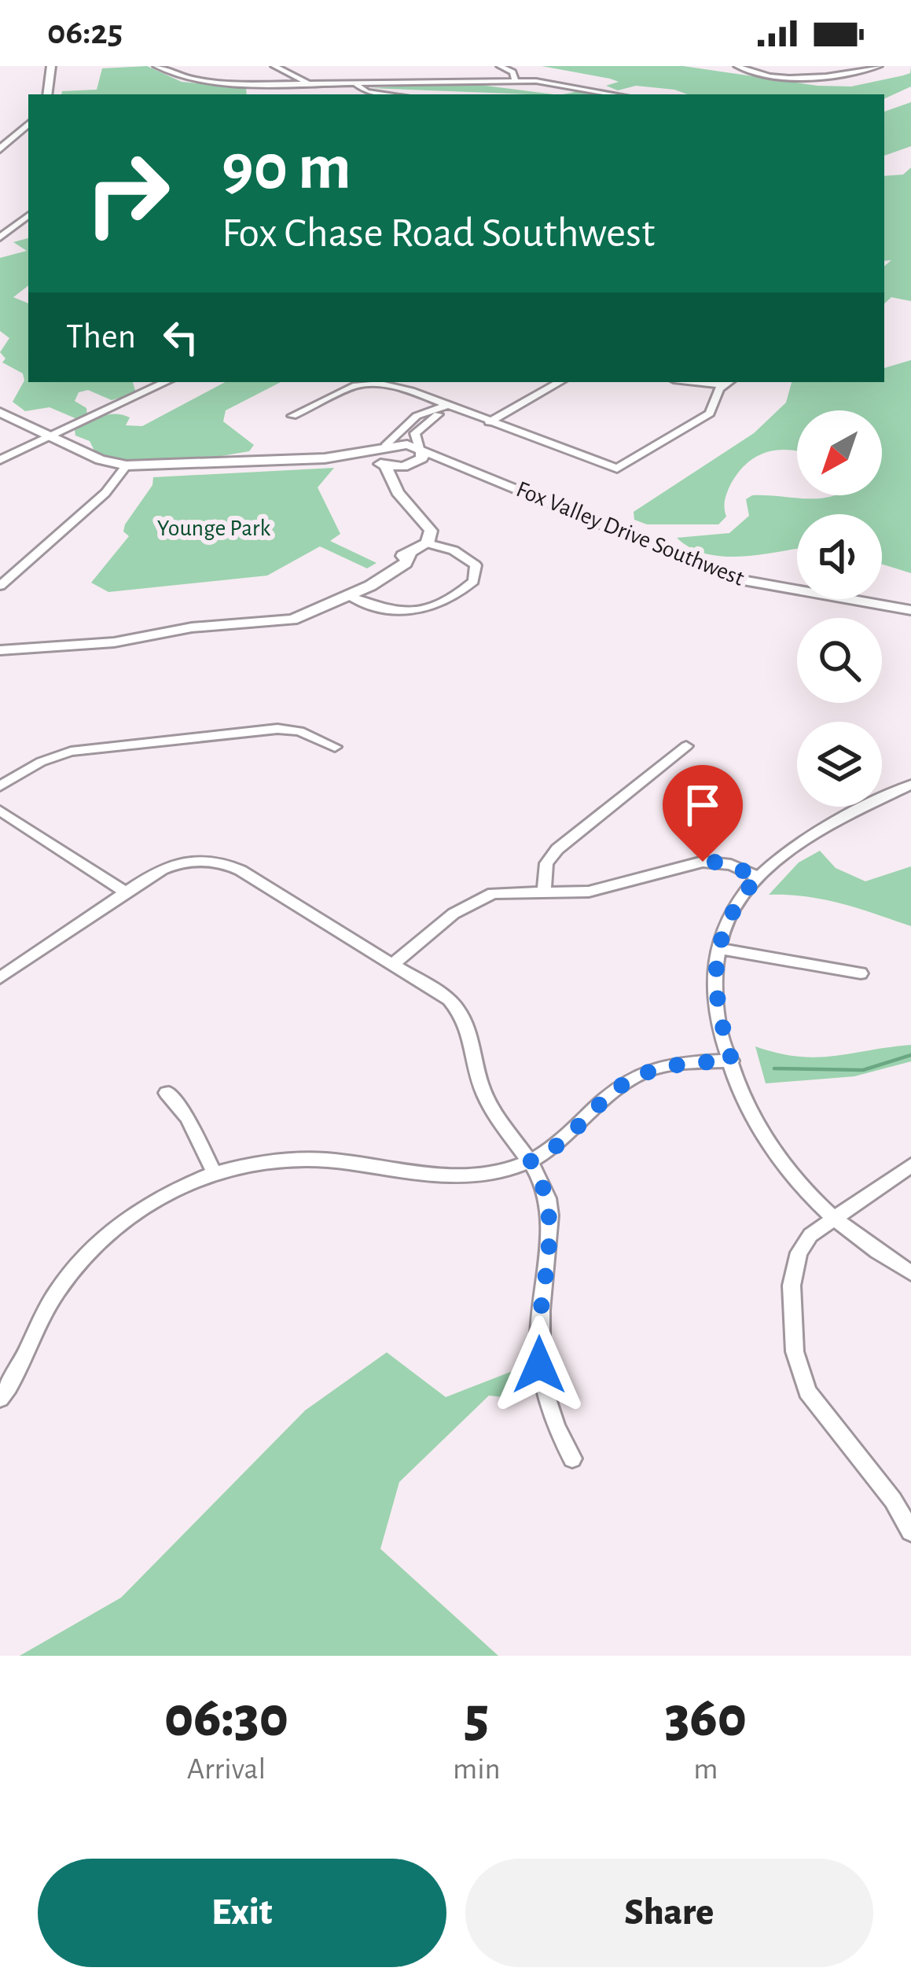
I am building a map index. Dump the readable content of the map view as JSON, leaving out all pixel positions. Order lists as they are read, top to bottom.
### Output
{
  "streets": {
    "street": ["Fox Valley Drive Southwest"]
  },
  "parks": ["Younge Park"],
  "north": "bottom left",
  "page": {
    "status": "06:25",
    "turn": ["90 m", "Fox Chase Road Southwest"],
    "then": "Then",
    "eta": [
      "06:30",
      "Arrival",
      "5",
      "min",
      "360",
      "m"
    ],
    "buttons": ["Exit", "Share"]
  }
}
